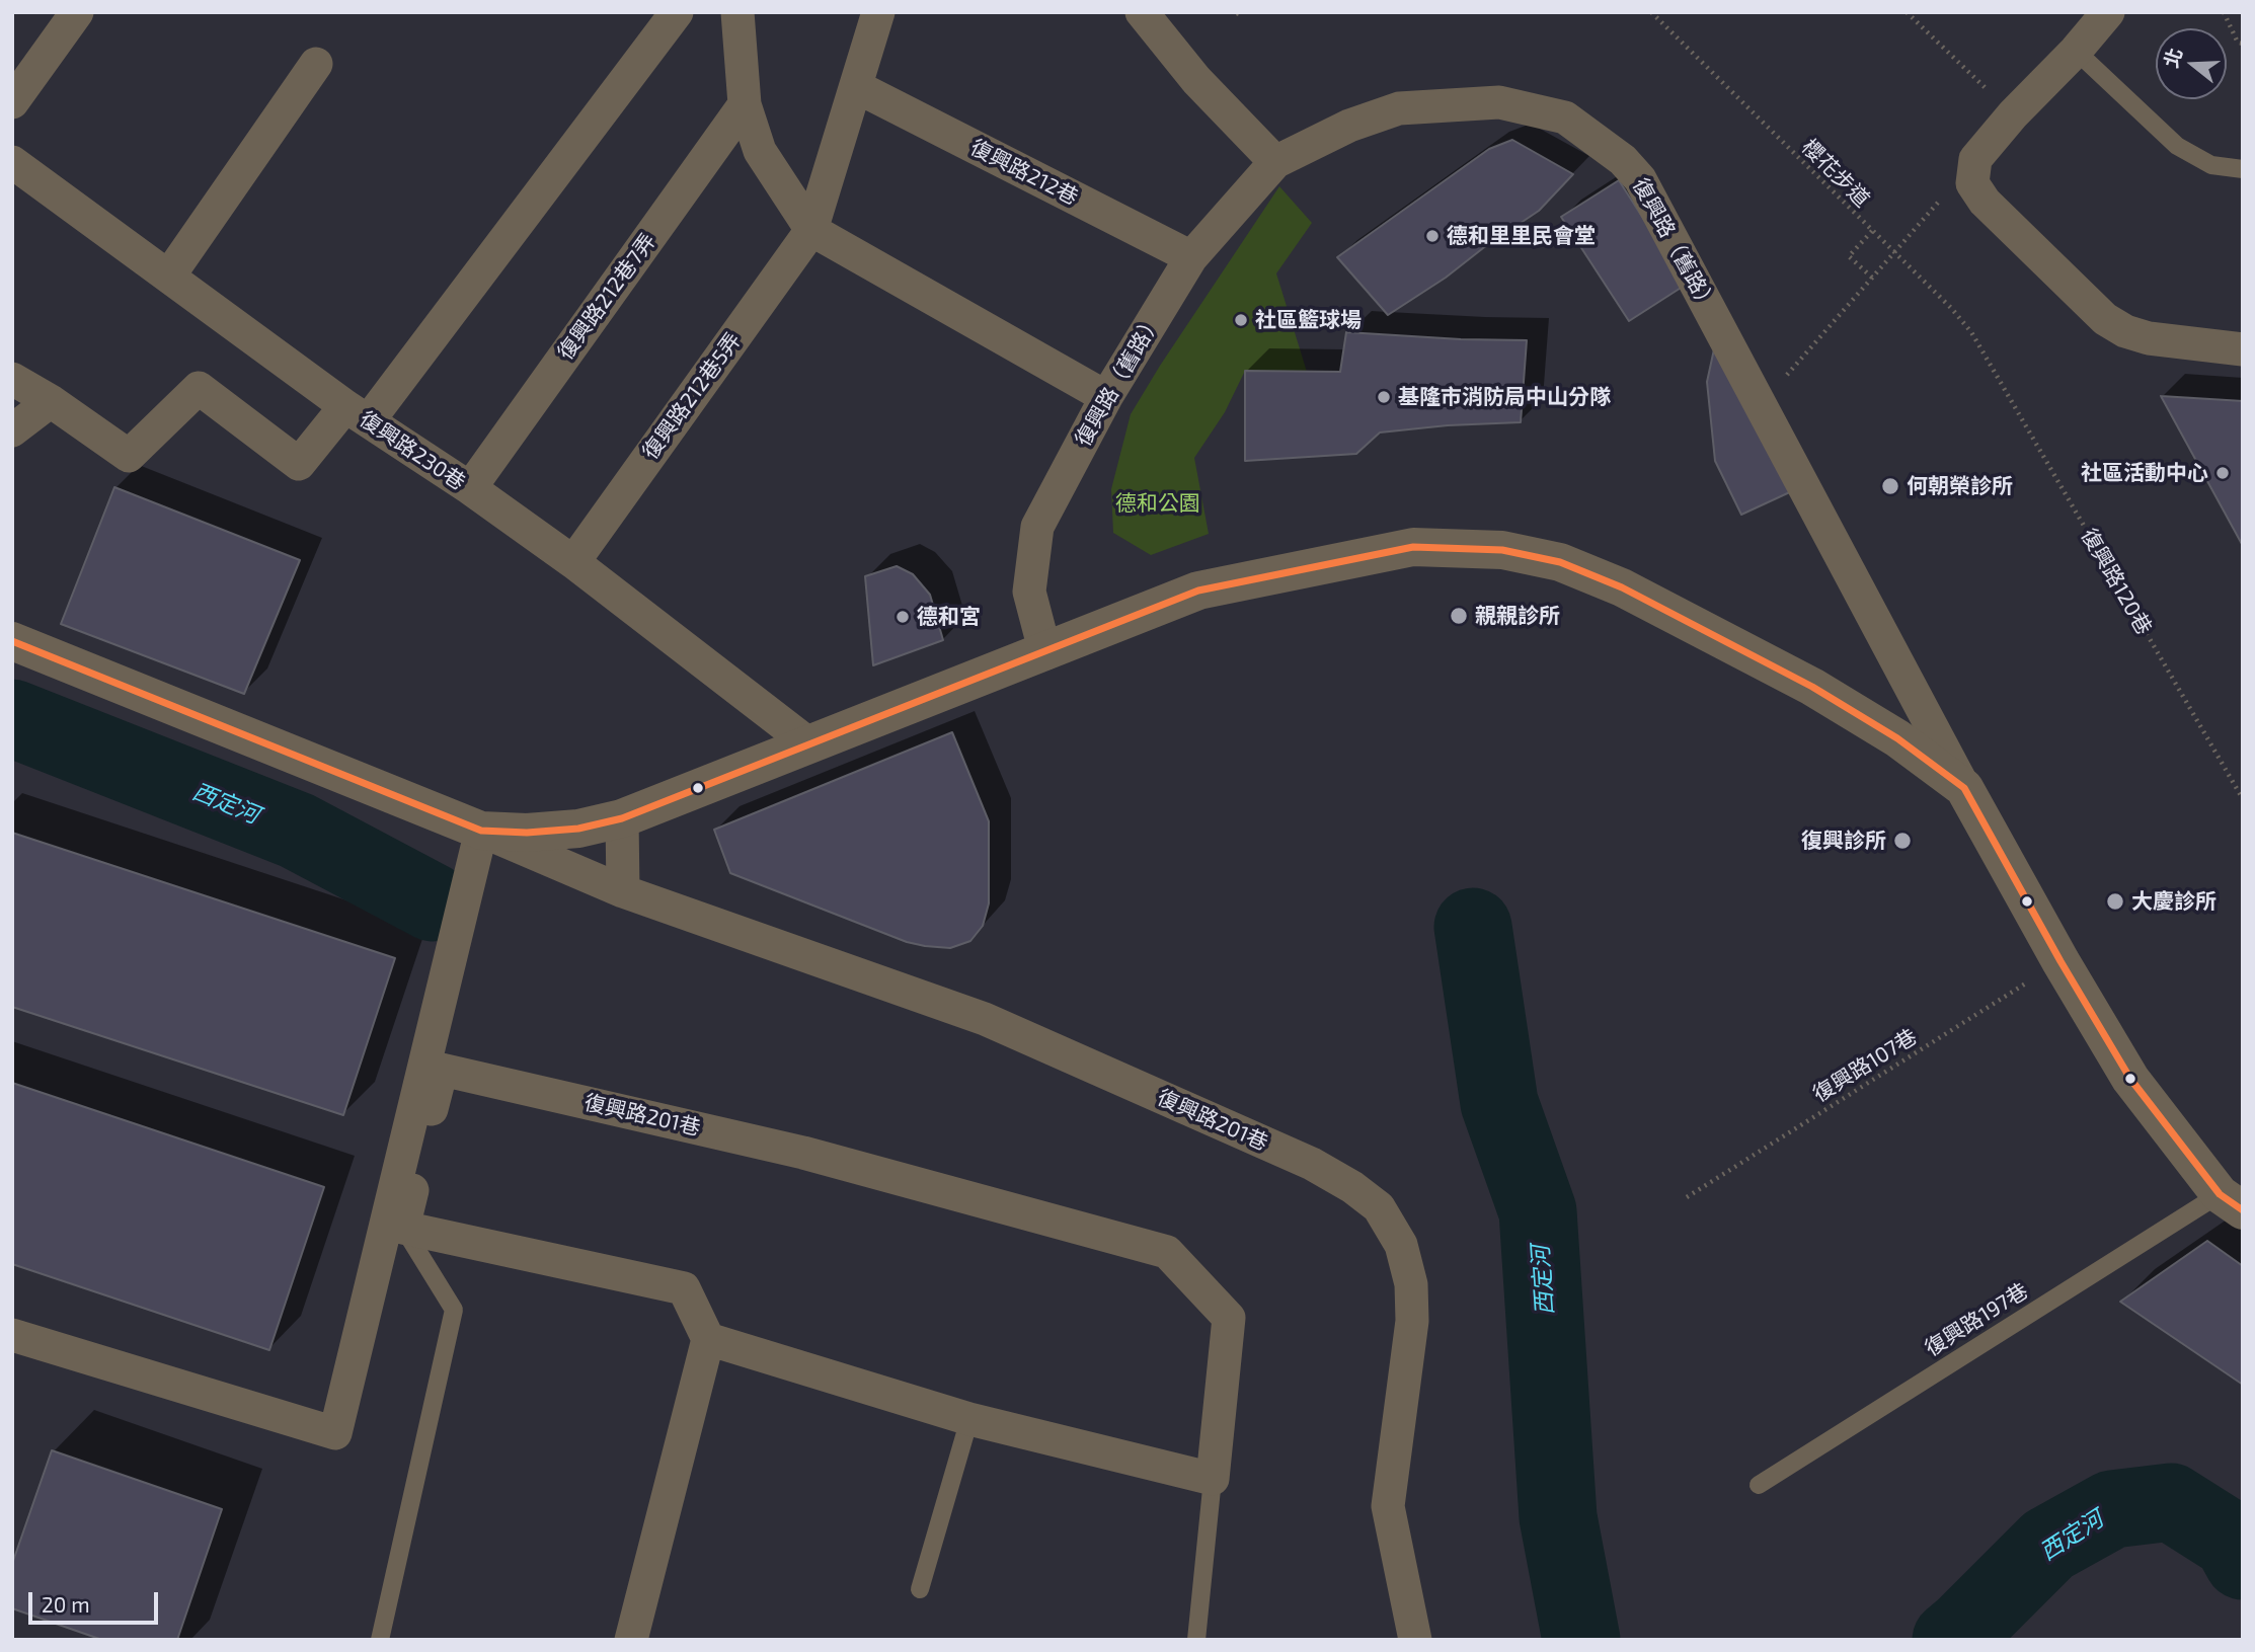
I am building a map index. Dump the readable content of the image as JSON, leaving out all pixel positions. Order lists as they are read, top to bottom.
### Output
{
  "streets": {
    "street": [
      "復興路212巷",
      "復興路（舊路）",
      "復興路212巷7弄",
      "復興路212巷5弄",
      "復興路230巷",
      "復興路201巷"
    ],
    "lane": ["復興路197巷"],
    "path": ["櫻花步道", "復興路120巷", "復興路107巷"]
  },
  "crossings": [
    ["復興路212巷", "復興路（舊路）"],
    ["櫻花步道", "復興路120巷"],
    ["復興路212巷7弄", "復興路230巷"],
    ["復興路212巷5弄", "復興路230巷"]
  ],
  "water": ["西定河"],
  "parks": ["德和公園"],
  "places": [
    "德和里里民會堂",
    "社區籃球場",
    "基隆市消防局中山分隊",
    "社區活動中心",
    "何朝榮診所",
    "親親診所",
    "德和宮",
    "復興診所",
    "大慶診所"
  ],
  "scale_bar": "20 m",
  "north": "left"
}
